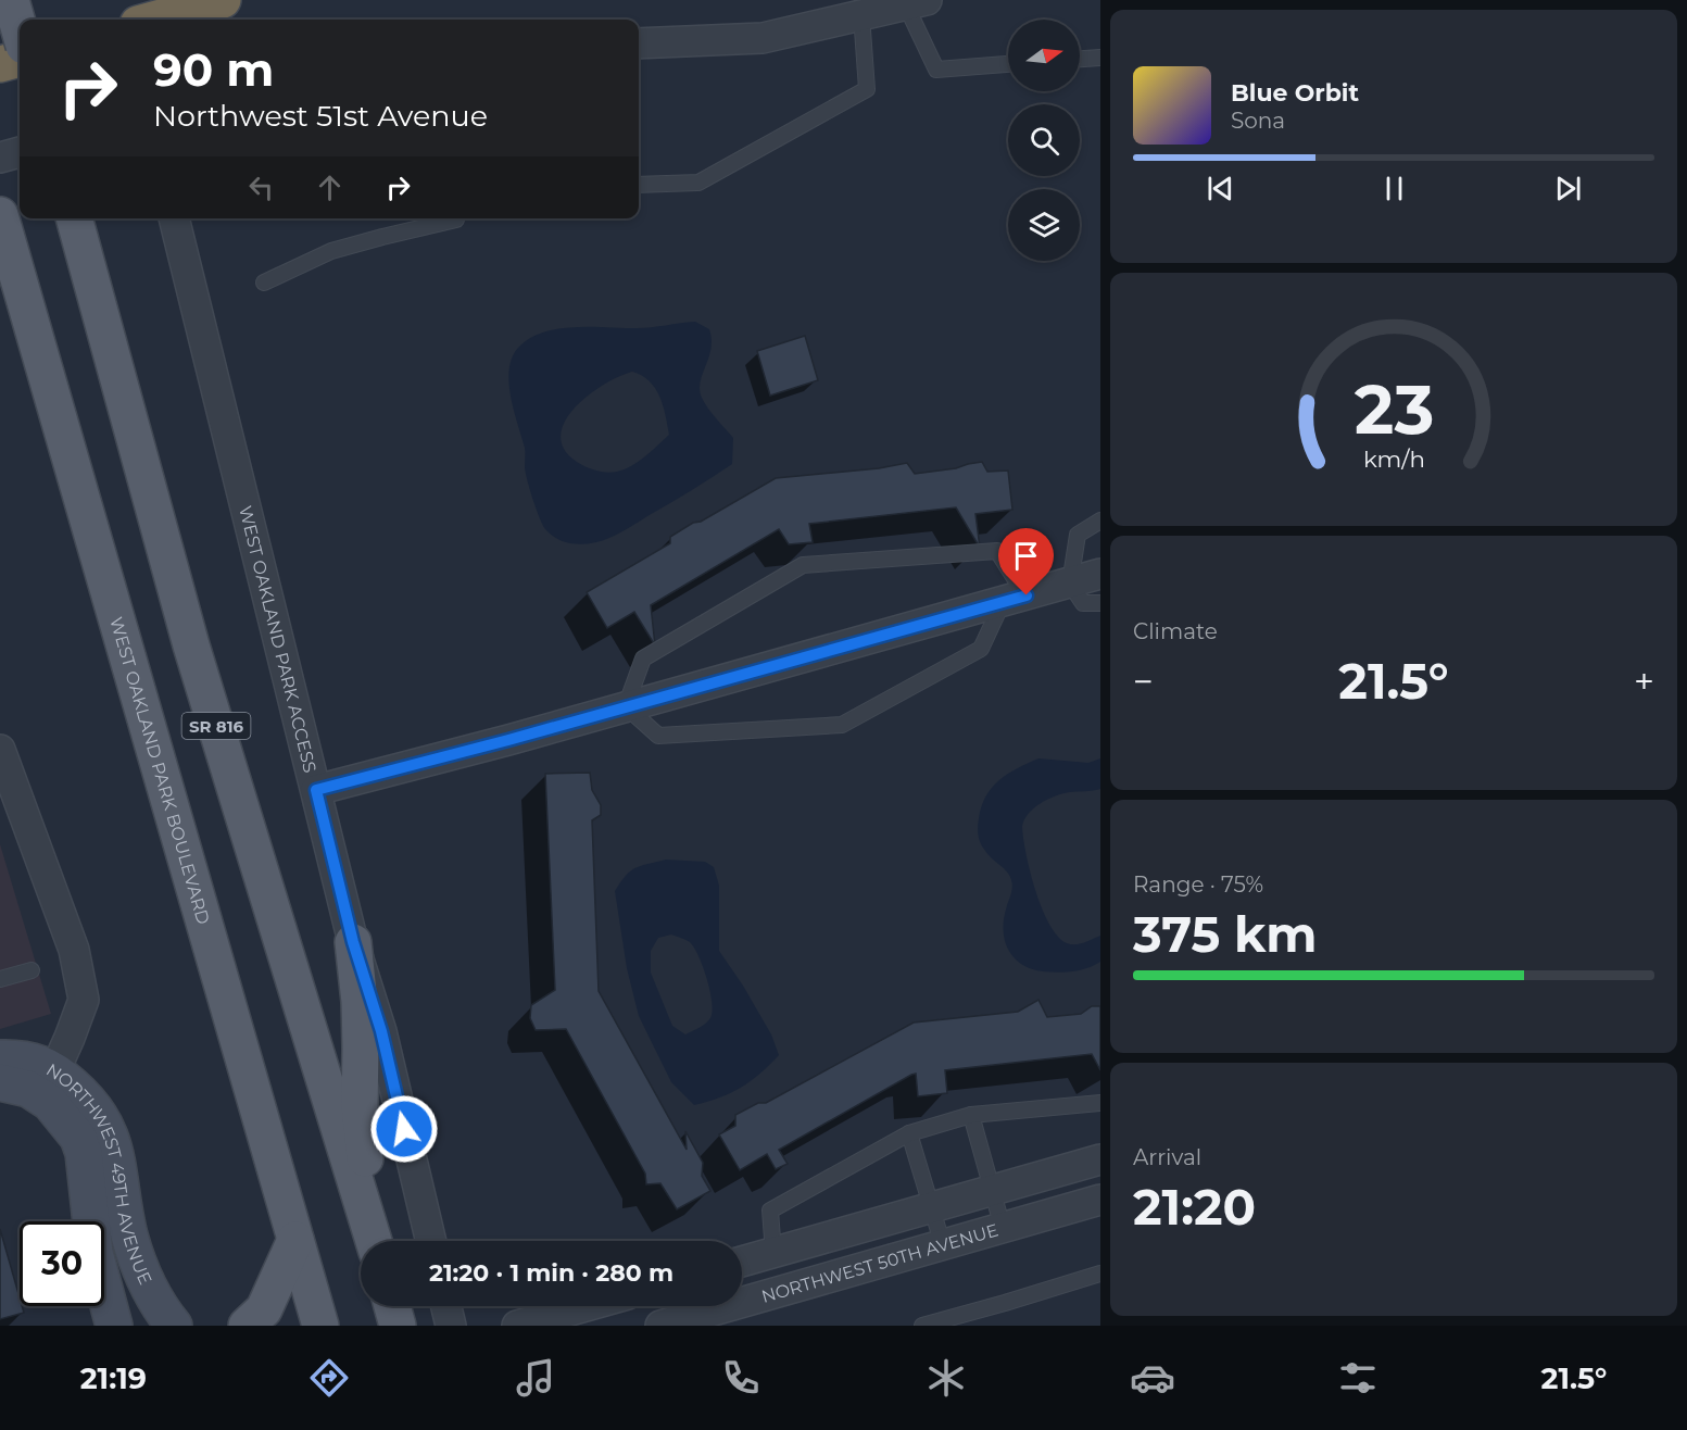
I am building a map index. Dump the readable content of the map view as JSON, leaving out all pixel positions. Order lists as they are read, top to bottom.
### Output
{
  "streets": {
    "main road": ["SR 816", "WEST OAKLAND PARK BOULEVARD"],
    "street": ["WEST OAKLAND PARK ACCESS", "NORTHWEST 49TH AVENUE", "NORTHWEST 50TH AVENUE"]
  },
  "north": "right",
  "page": {
    "turn": ["90 m", "Northwest 51st Avenue"],
    "song": ["Blue Orbit", "Sona"],
    "tile": [
      "Climate",
      ["Range · 75%", "375 km"],
      ["Arrival", "21:20"]
    ],
    "heat": ["−", "21.5°", "+"],
    "limit": "30",
    "trip": "21:20 · 1 min · 280 m",
    "tabs": ["21:19", "21.5°"],
    "gauge": ["23", "km/h"]
  }
}
